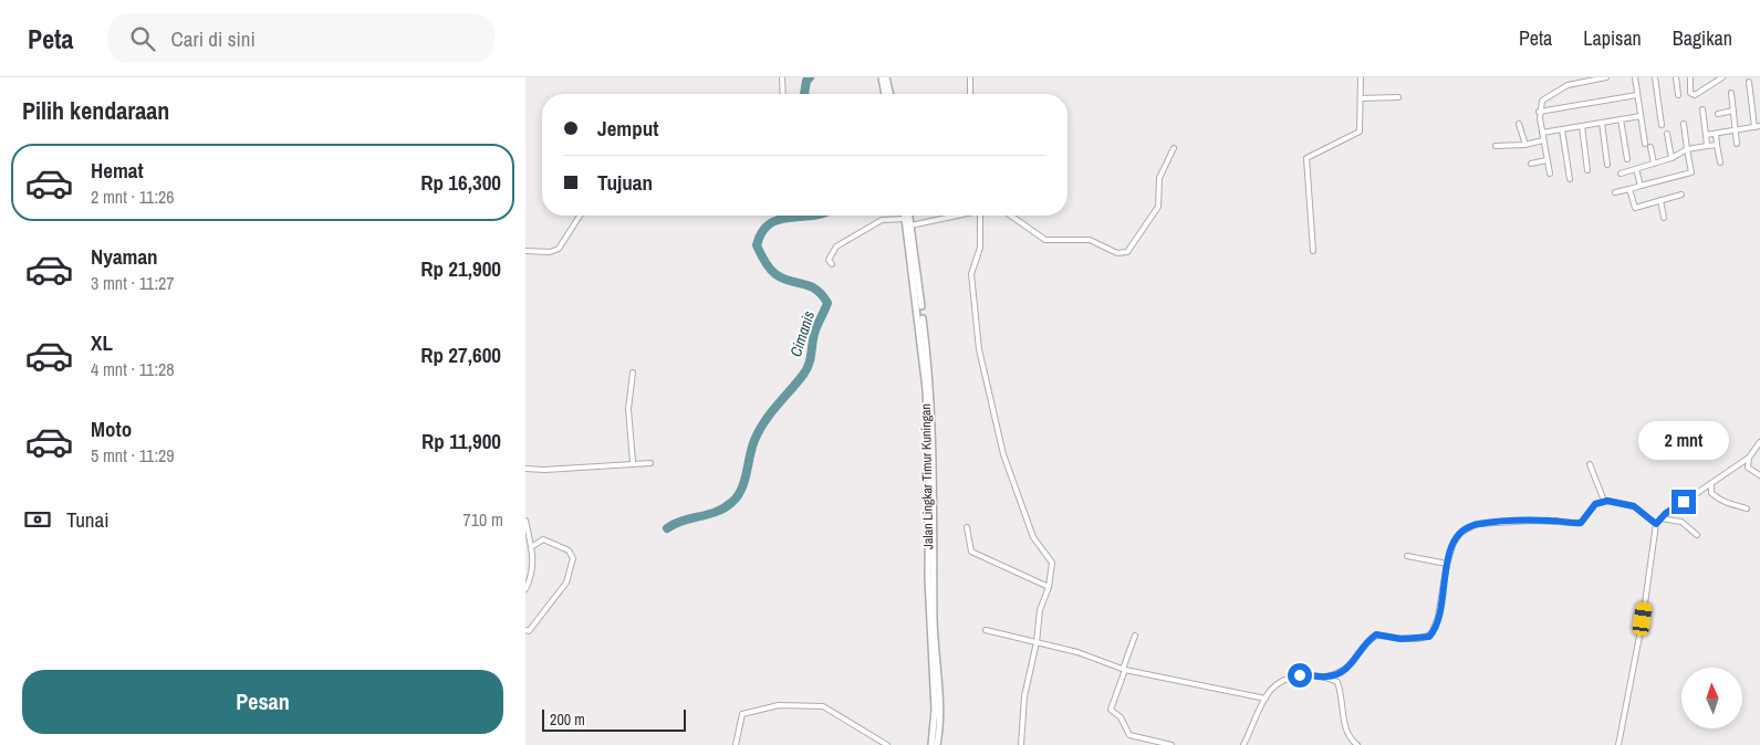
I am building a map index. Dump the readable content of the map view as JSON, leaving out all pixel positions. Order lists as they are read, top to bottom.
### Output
{
  "streets": {
    "main road": ["Jalan Lingkar Timur Kuningan"]
  },
  "water": ["Cimanis"],
  "scale_bar": "200 m",
  "north": "top",
  "page": {
    "header": "Peta",
    "search": "Cari di sini",
    "nav": ["Peta", "Lapisan", "Bagikan"],
    "heading": "Pilih kendaraan",
    "banner": ["Jemput", "Tujuan"],
    "list": [
      {
        "name": "Hemat",
        "note": "2 mnt · 11:26",
        "value": "Rp 16,300"
      },
      {
        "name": "Nyaman",
        "note": "3 mnt · 11:27",
        "value": "Rp 21,900"
      },
      {
        "name": "XL",
        "note": "4 mnt · 11:28",
        "value": "Rp 27,600"
      },
      {
        "name": "Moto",
        "note": "5 mnt · 11:29",
        "value": "Rp 11,900"
      }
    ],
    "bubble": "2 mnt",
    "pay": ["Tunai", "710 m"],
    "buttons": "Pesan",
    "scale": "200 m"
  }
}
